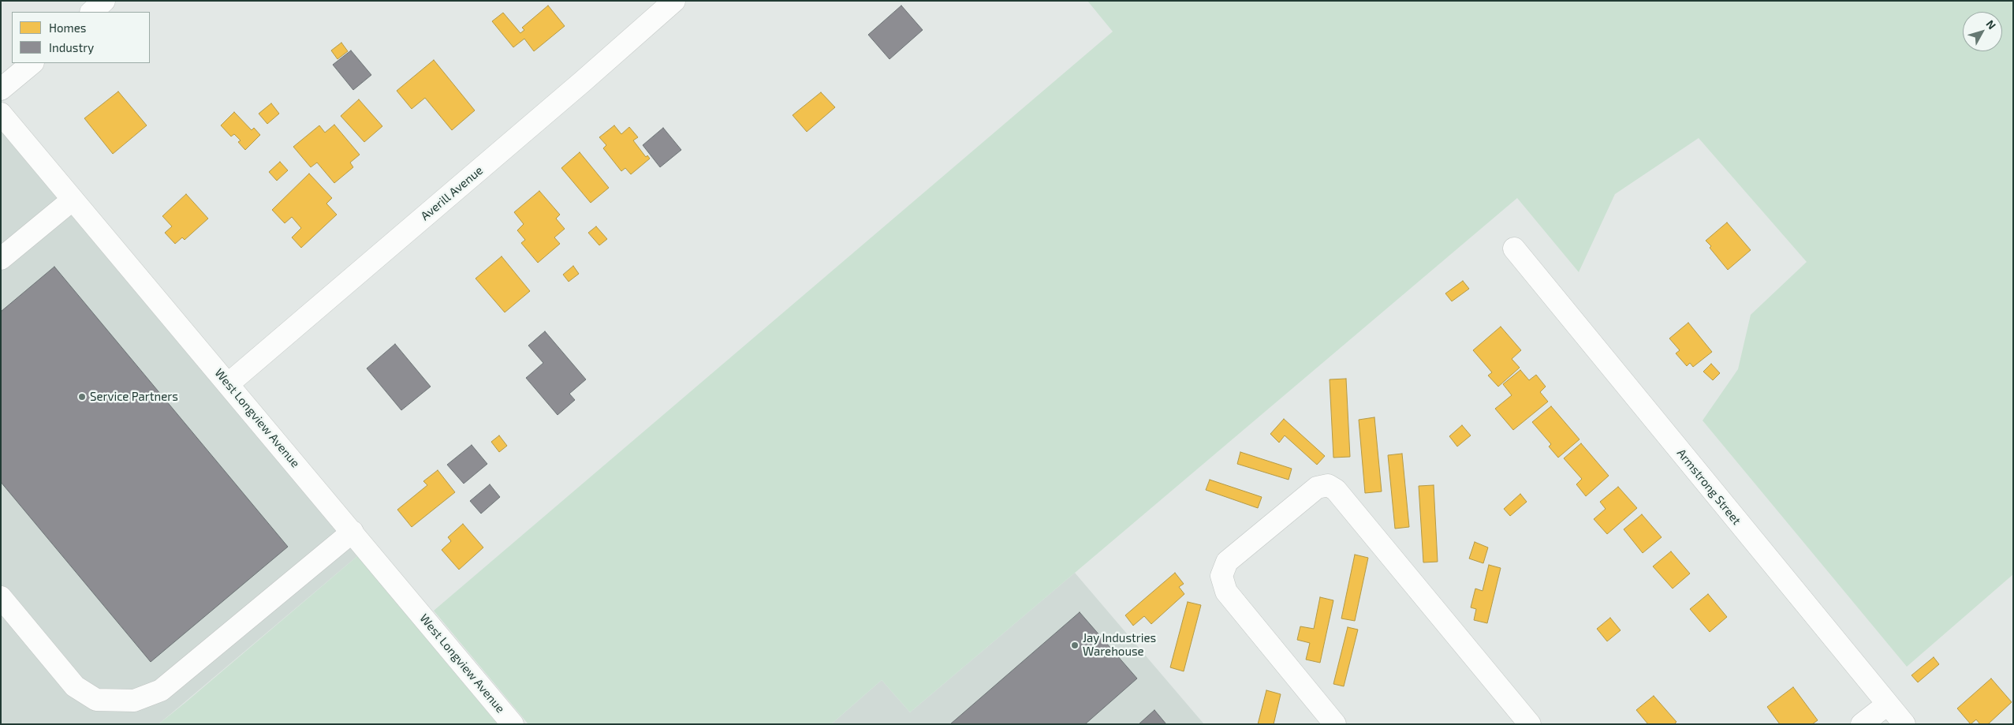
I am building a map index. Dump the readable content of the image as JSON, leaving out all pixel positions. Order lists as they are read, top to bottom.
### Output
{
  "streets": {
    "street": ["Averill Avenue", "West Longview Avenue", "Armstrong Street"]
  },
  "crossings": [
    ["Averill Avenue", "West Longview Avenue"]
  ],
  "places": ["Service Partners", "Jay Industries Warehouse"],
  "legend": ["Homes", "Industry"],
  "north": "top right"
}
